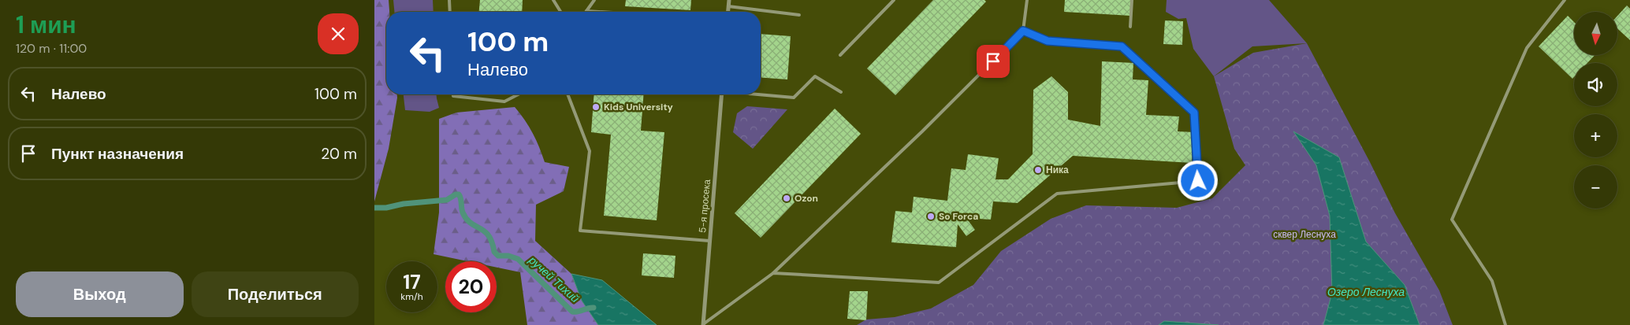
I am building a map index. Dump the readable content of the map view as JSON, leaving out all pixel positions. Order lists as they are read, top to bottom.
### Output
{
  "streets": {
    "street": ["5-я просека"]
  },
  "water": ["ручей Тихий", "Озеро Леснуха"],
  "parks": ["сквер Леснуха"],
  "places": [
    "Kids University",
    "Ника",
    "Ozon",
    "So Forca"
  ],
  "north": "bottom",
  "page": {
    "heading": ["1 мин", "120 m · 11:00"],
    "map_buttons": ["+", "−"],
    "turn": ["100 m", "Налево"],
    "list": [
      {
        "name": "Налево",
        "value": "100 m"
      },
      {
        "name": "Пункт назначения",
        "value": "20 m"
      }
    ],
    "speed": "17 km/h",
    "limit": "20",
    "buttons": ["Выход", "Поделиться"]
  }
}
